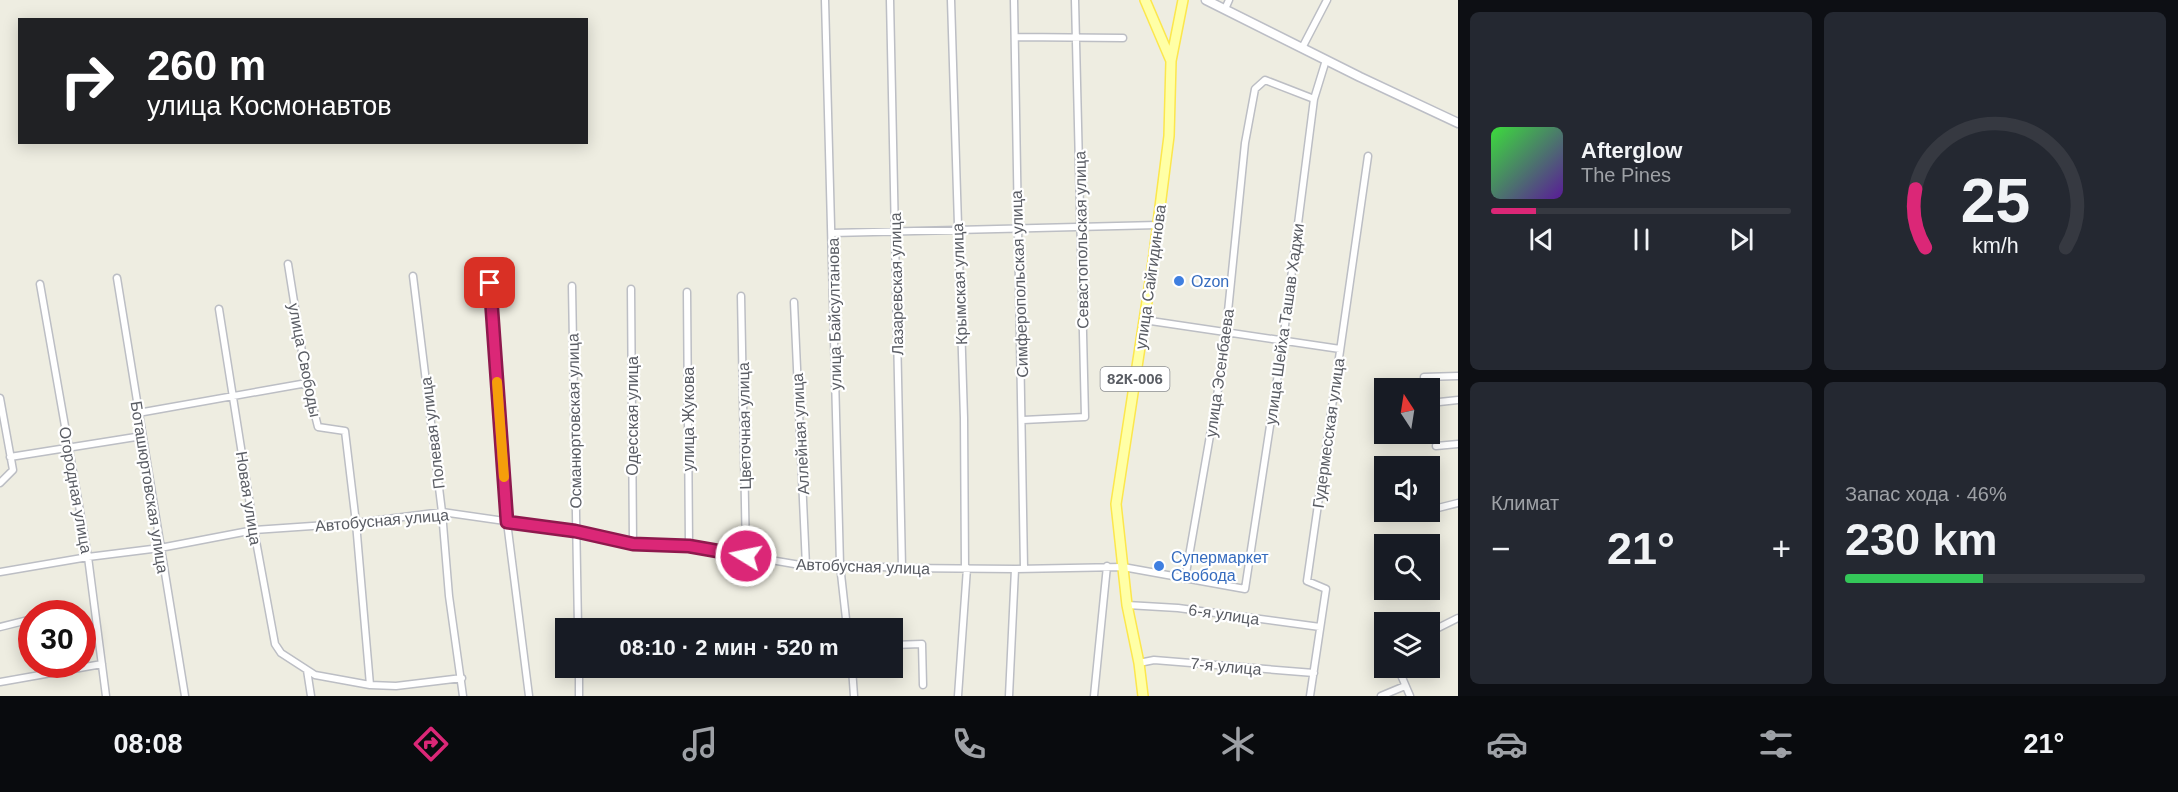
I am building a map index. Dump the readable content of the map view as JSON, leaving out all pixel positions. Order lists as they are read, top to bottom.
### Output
{
  "streets": {
    "main road": ["улица Сайгидинова", "82К-006"],
    "street": [
      "Севастопольская улица",
      "Лазаревская улица",
      "Крымская улица",
      "Симферопольская улица",
      "улица Байсултанова",
      "улица Шейха Ташав Хаджи",
      "улица Свободы",
      "улица Эсенбаева",
      "Одесская улица",
      "улица Жукова",
      "Османюртовская улица",
      "Цветочная улица",
      "Полевая улица",
      "Гудермесская улица",
      "Аллейная улица",
      "Боташюртовская улица",
      "Огородная улица",
      "Новая улица",
      "Автобусная улица",
      "6-я улица",
      "7-я улица"
    ]
  },
  "crossings": [
    ["Севастопольская улица", "Симферопольская улица"],
    ["улица Сайгидинова", "82К-006"],
    ["улица Сайгидинова", "Автобусная улица"],
    ["улица Сайгидинова", "6-я улица"],
    ["улица Сайгидинова", "7-я улица"],
    ["Лазаревская улица", "Автобусная улица"],
    ["Крымская улица", "Автобусная улица"],
    ["Симферопольская улица", "Автобусная улица"],
    ["улица Байсултанова", "Автобусная улица"],
    ["улица Шейха Ташав Хаджи", "улица Эсенбаева"],
    ["улица Шейха Ташав Хаджи", "Автобусная улица"],
    ["улица Свободы", "Новая улица"],
    ["улица Свободы", "Автобусная улица"],
    ["улица Эсенбаева", "Автобусная улица"],
    ["Одесская улица", "Автобусная улица"],
    ["улица Жукова", "Автобусная улица"],
    ["Османюртовская улица", "Автобусная улица"],
    ["Цветочная улица", "Автобусная улица"],
    ["Полевая улица", "Новая улица"],
    ["Полевая улица", "Автобусная улица"],
    ["Гудермесская улица", "6-я улица"],
    ["Гудермесская улица", "7-я улица"],
    ["Аллейная улица", "Автобусная улица"],
    ["Боташюртовская улица", "Автобусная улица"],
    ["Огородная улица", "Автобусная улица"],
    ["Новая улица", "Автобусная улица"]
  ],
  "places": ["Ozon", "Супермаркет Свобода"],
  "north": "top",
  "page": {
    "turn": ["260 m", "улица Космонавтов"],
    "song": ["Afterglow", "The Pines"],
    "tile": [
      "Климат",
      ["Запас хода · 46%", "230 km"]
    ],
    "heat": ["−", "21°", "+"],
    "limit": "30",
    "trip": "08:10 · 2 мин · 520 m",
    "tabs": ["08:08", "21°"],
    "gauge": ["25", "km/h"]
  }
}
